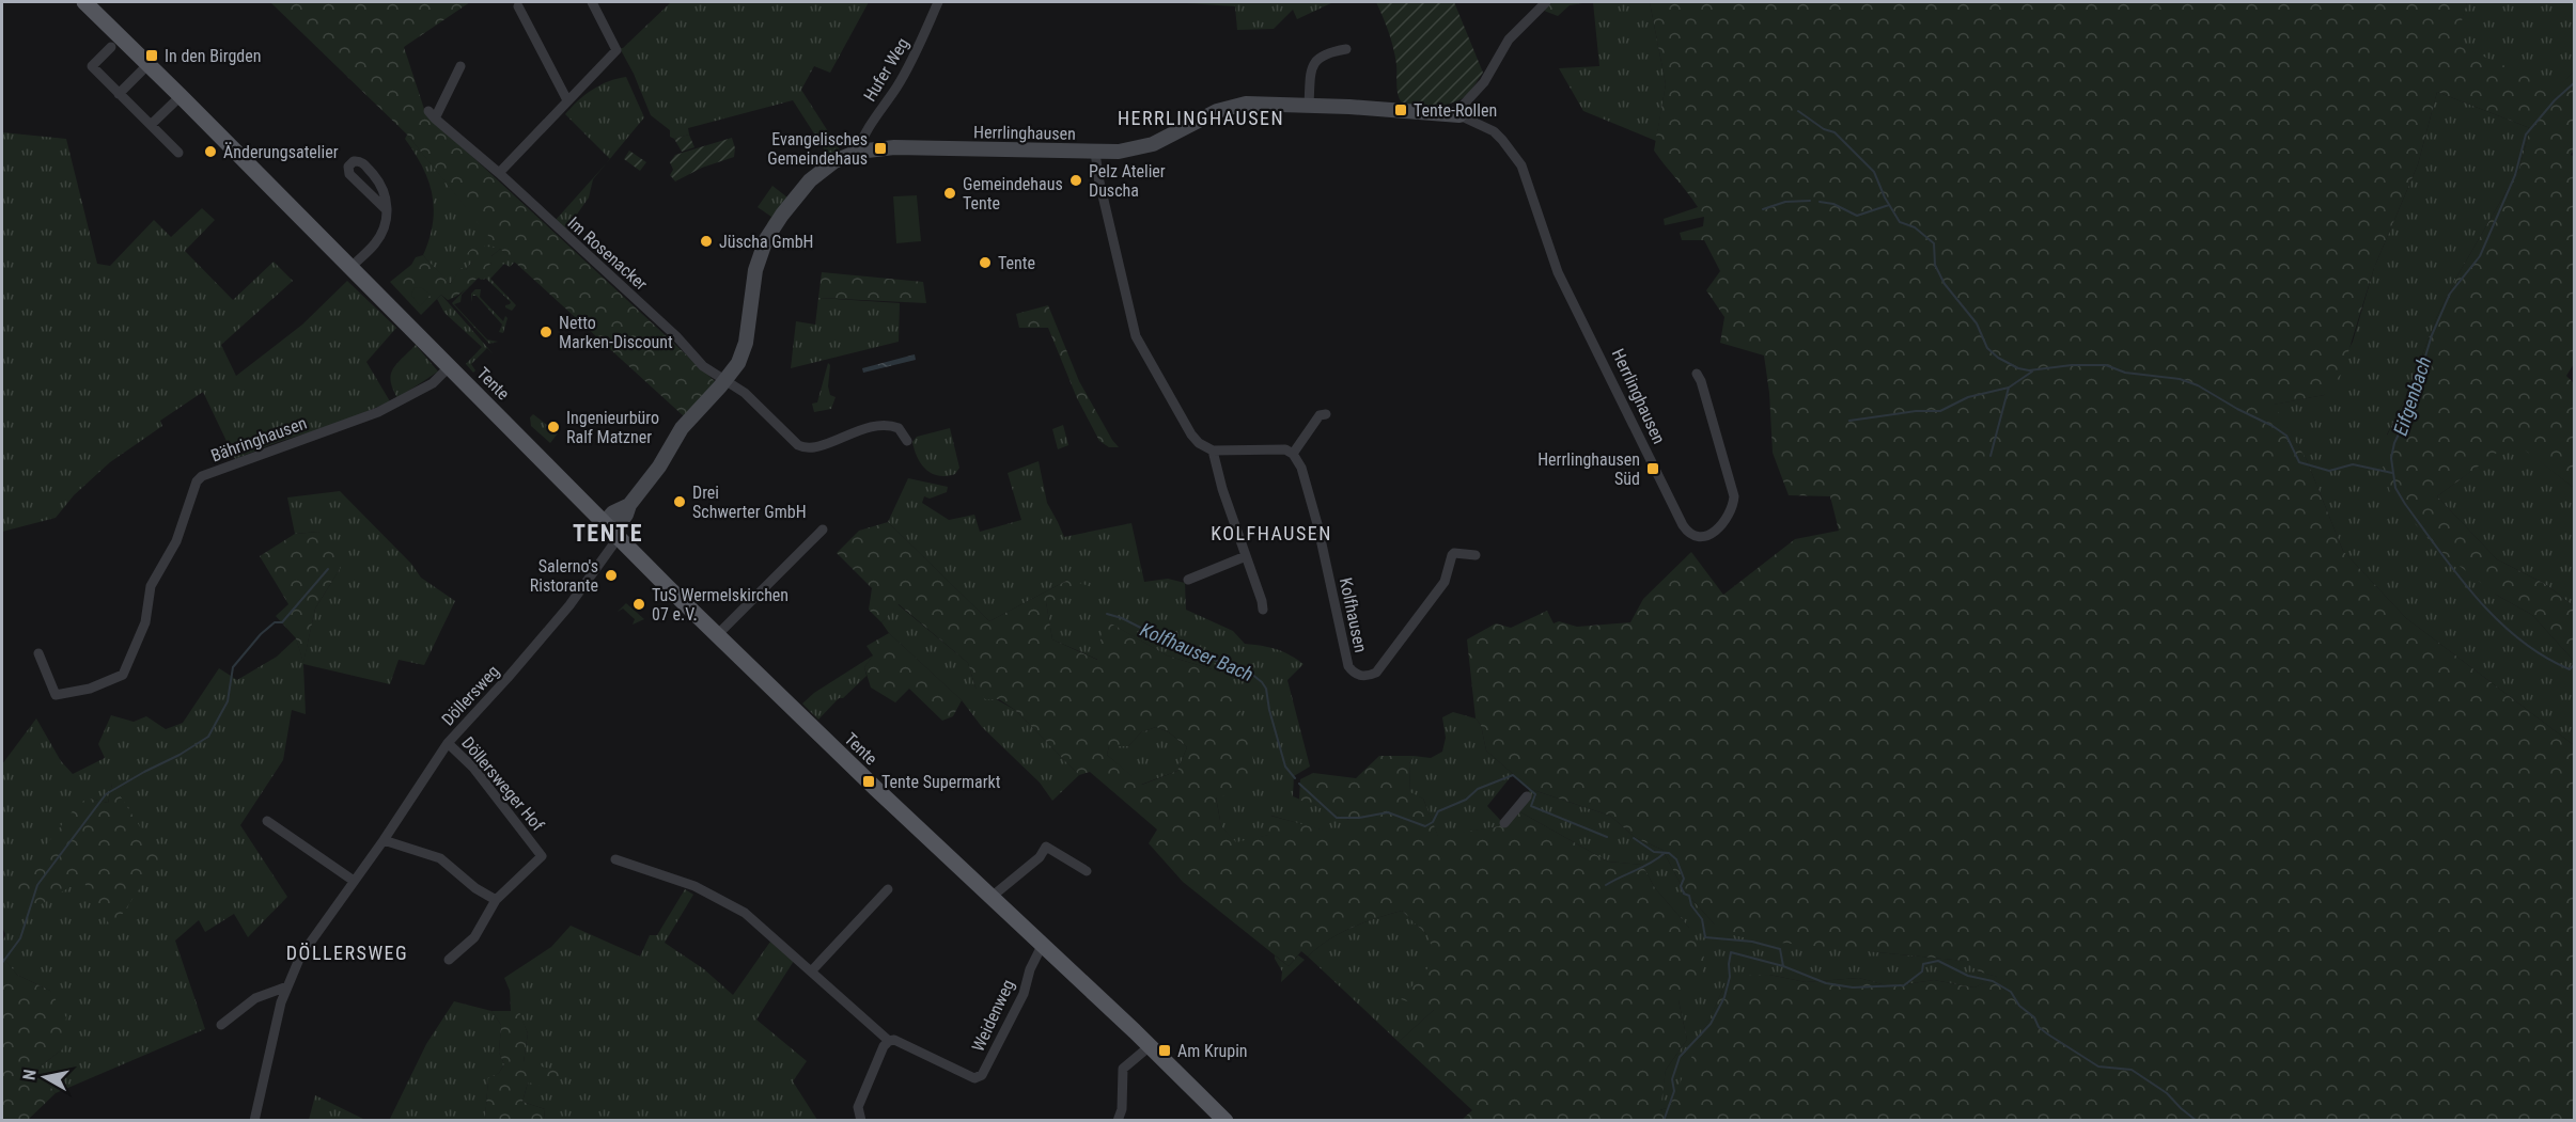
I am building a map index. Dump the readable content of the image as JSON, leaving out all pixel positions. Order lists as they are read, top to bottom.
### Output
{
  "streets": {
    "main road": ["Tente"],
    "street": [
      "Hufer Weg",
      "Herrlinghausen",
      "Im Rosenacker",
      "Bähringhausen",
      "Kolfhausen",
      "Döllersweg",
      "Döllersweger Hof",
      "Weidenweg"
    ]
  },
  "crossings": [
    ["Hufer Weg", "Herrlinghausen"],
    ["Herrlinghausen", "Im Rosenacker"],
    ["Herrlinghausen", "Tente"],
    ["Herrlinghausen", "Döllersweg"],
    ["Tente", "Bähringhausen"],
    ["Tente", "Döllersweg"],
    ["Tente", "Weidenweg"],
    ["Döllersweg", "Döllersweger Hof"]
  ],
  "districts": [
    "HERRLINGHAUSEN",
    "TENTE",
    "KOLFHAUSEN",
    "DÖLLERSWEG"
  ],
  "water": ["Eifgenbach", "Kolfhauser Bach"],
  "places": {
    "transit": [
      "In den Birgden",
      "Tente-Rollen",
      "Evangelisches Gemeindehaus",
      "Herrlinghausen Süd",
      "Tente Supermarkt",
      "Am Krupin"
    ],
    "other": [
      "Änderungsatelier",
      "Pelz Atelier Duscha",
      "Gemeindehaus Tente",
      "Jüscha GmbH",
      "Tente",
      "Netto Marken-Discount",
      "Ingenieurbüro Ralf Matzner",
      "Drei Schwerter GmbH",
      "Salerno's Ristorante",
      "TuS Wermelskirchen 07 e.V."
    ]
  },
  "north": "left"
}
